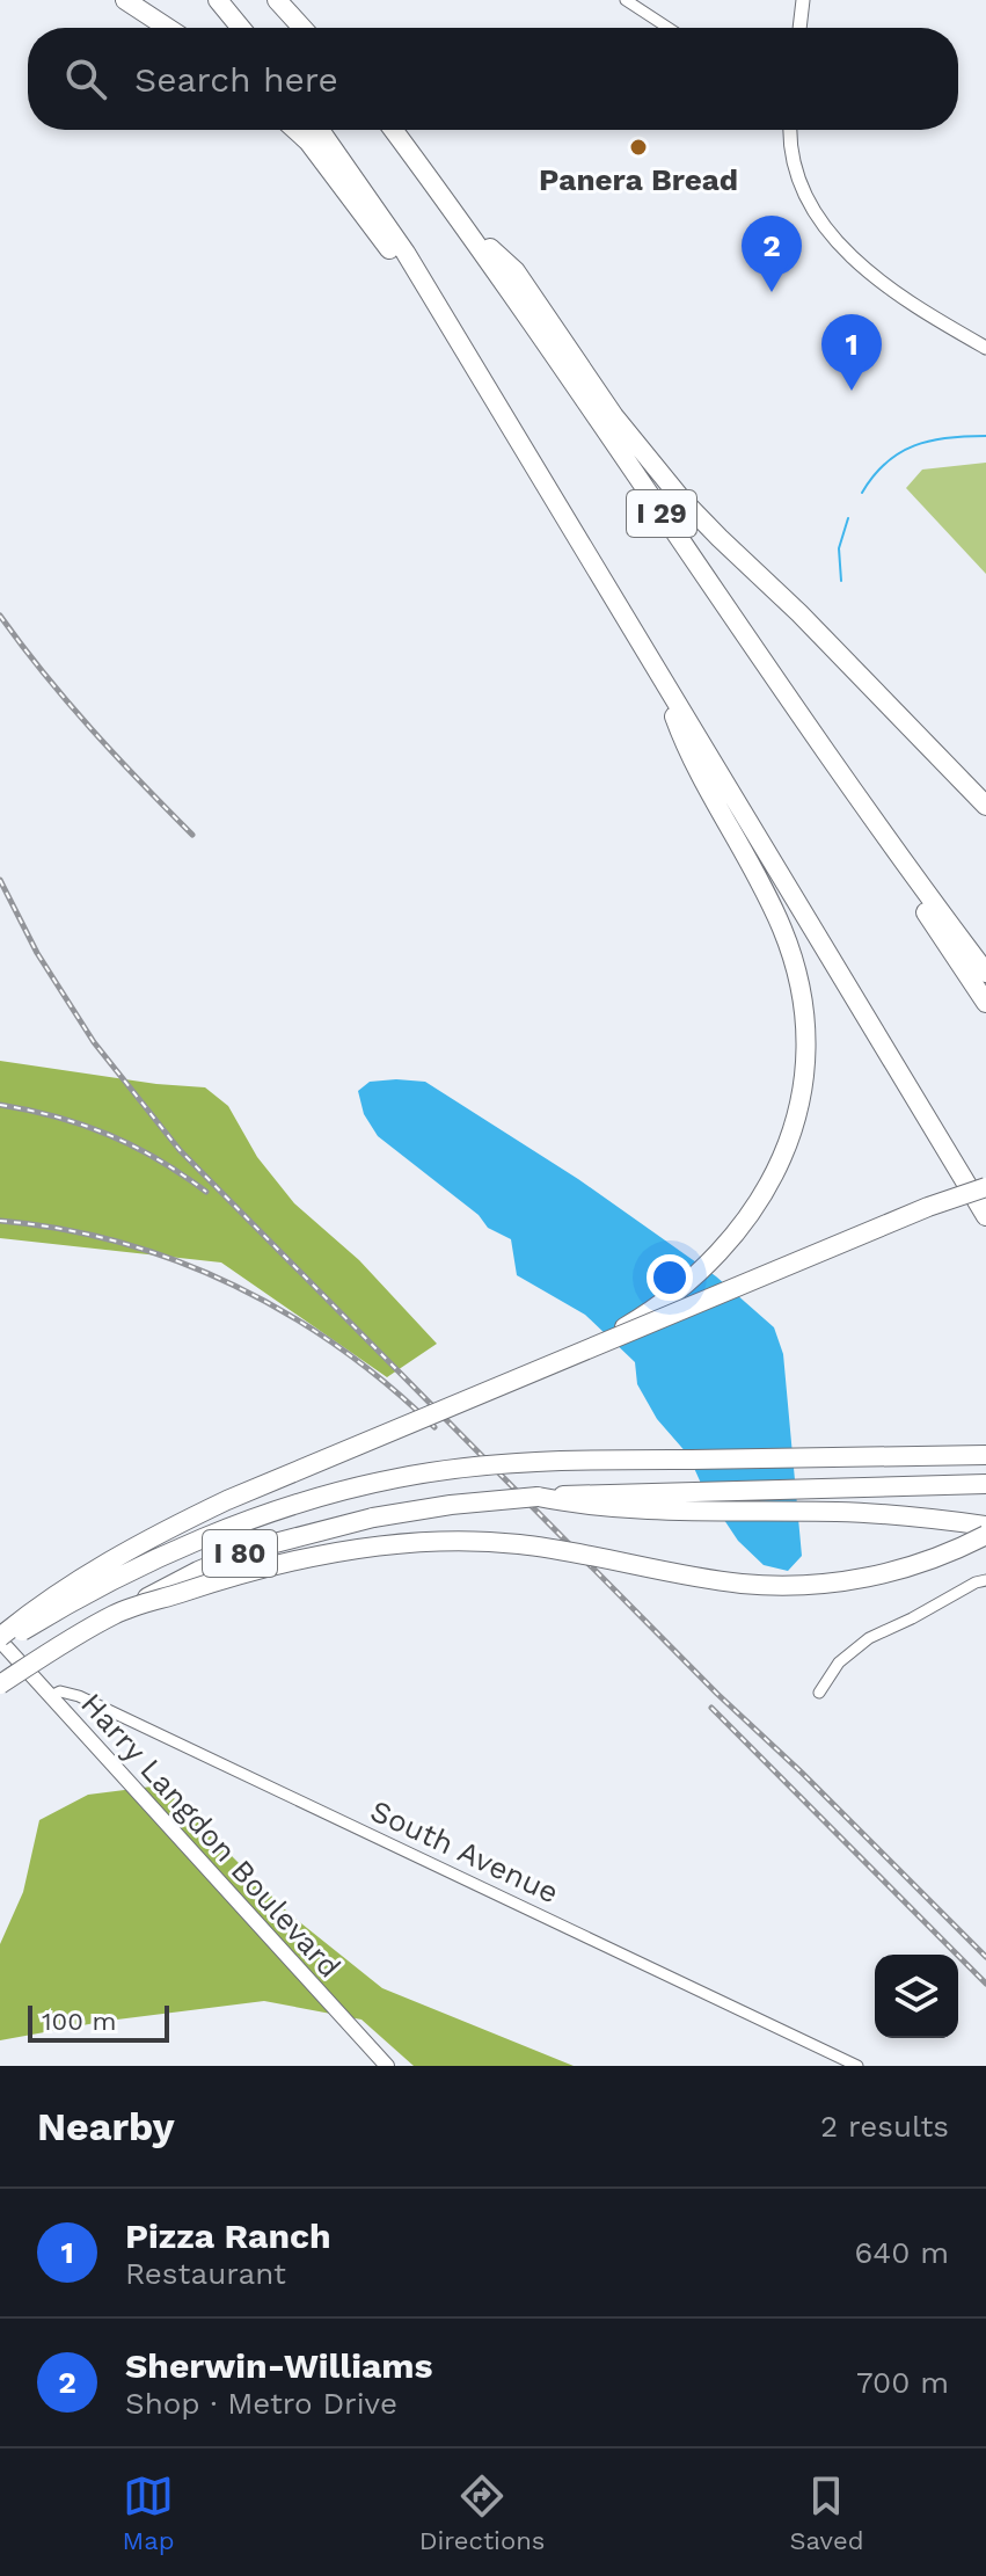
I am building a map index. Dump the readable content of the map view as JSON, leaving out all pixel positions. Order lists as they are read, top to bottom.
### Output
{
  "streets": {
    "highway": ["I 29", "I 80"],
    "main road": ["Harry Langdon Boulevard"],
    "street": ["South Avenue"]
  },
  "crossings": [
    ["Harry Langdon Boulevard", "South Avenue"]
  ],
  "places": ["Panera Bread"],
  "scale_bar": "100 m",
  "page": {
    "search": "Search here",
    "pins": ["2", "1"],
    "scale": "100 m",
    "heading": ["Nearby", "2 results"],
    "list": [
      {
        "mark": "1",
        "name": "Pizza Ranch",
        "note": "Restaurant",
        "value": "640 m"
      },
      {
        "mark": "2",
        "name": "Sherwin-Williams",
        "note": "Shop · Metro Drive",
        "value": "700 m"
      }
    ],
    "nav": ["Map", "Directions", "Saved"]
  }
}
